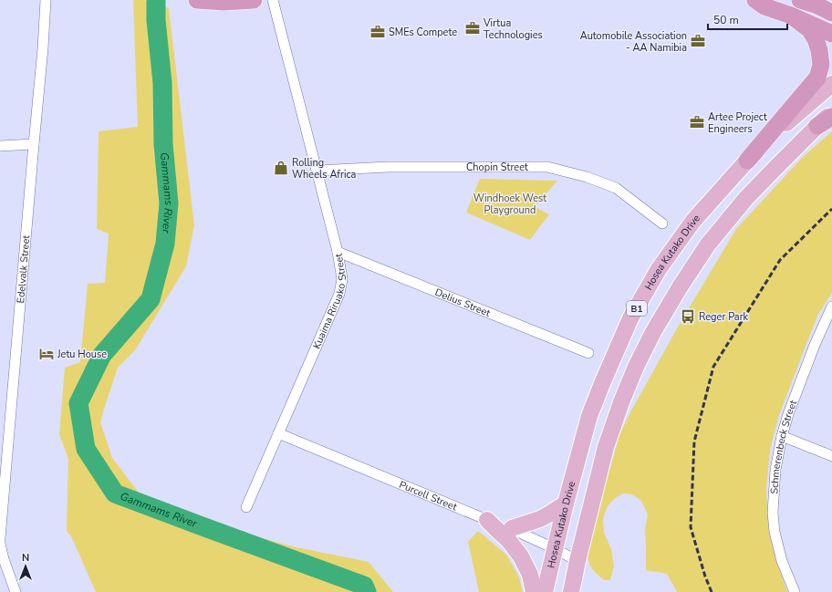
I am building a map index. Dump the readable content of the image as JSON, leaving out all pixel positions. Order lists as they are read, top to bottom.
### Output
{
  "streets": {
    "main road": ["Hosea Kutako Drive", "B1"],
    "street": [
      "Chopin Street",
      "Edelvalk Street",
      "Kuaima Riruako Street",
      "Delius Street",
      "Schmerenbeck Street",
      "Purcell Street"
    ]
  },
  "crossings": [
    ["Chopin Street", "Kuaima Riruako Street"],
    ["Hosea Kutako Drive", "Purcell Street"],
    ["Kuaima Riruako Street", "Delius Street"],
    ["Kuaima Riruako Street", "Purcell Street"],
    ["B1", "Purcell Street"]
  ],
  "water": ["Gammams River"],
  "parks": ["Windhoek West Playground"],
  "places": {
    "office": [
      "Virtua Technologies",
      "SMEs Compete",
      "Automobile Association - AA Namibia",
      "Artee Project Engineers"
    ],
    "shop": ["Rolling Wheels Africa"],
    "bus stop": ["Reger Park"],
    "hotel": ["Jetu House"]
  },
  "scale_bar": "50 m",
  "north": "top"
}
